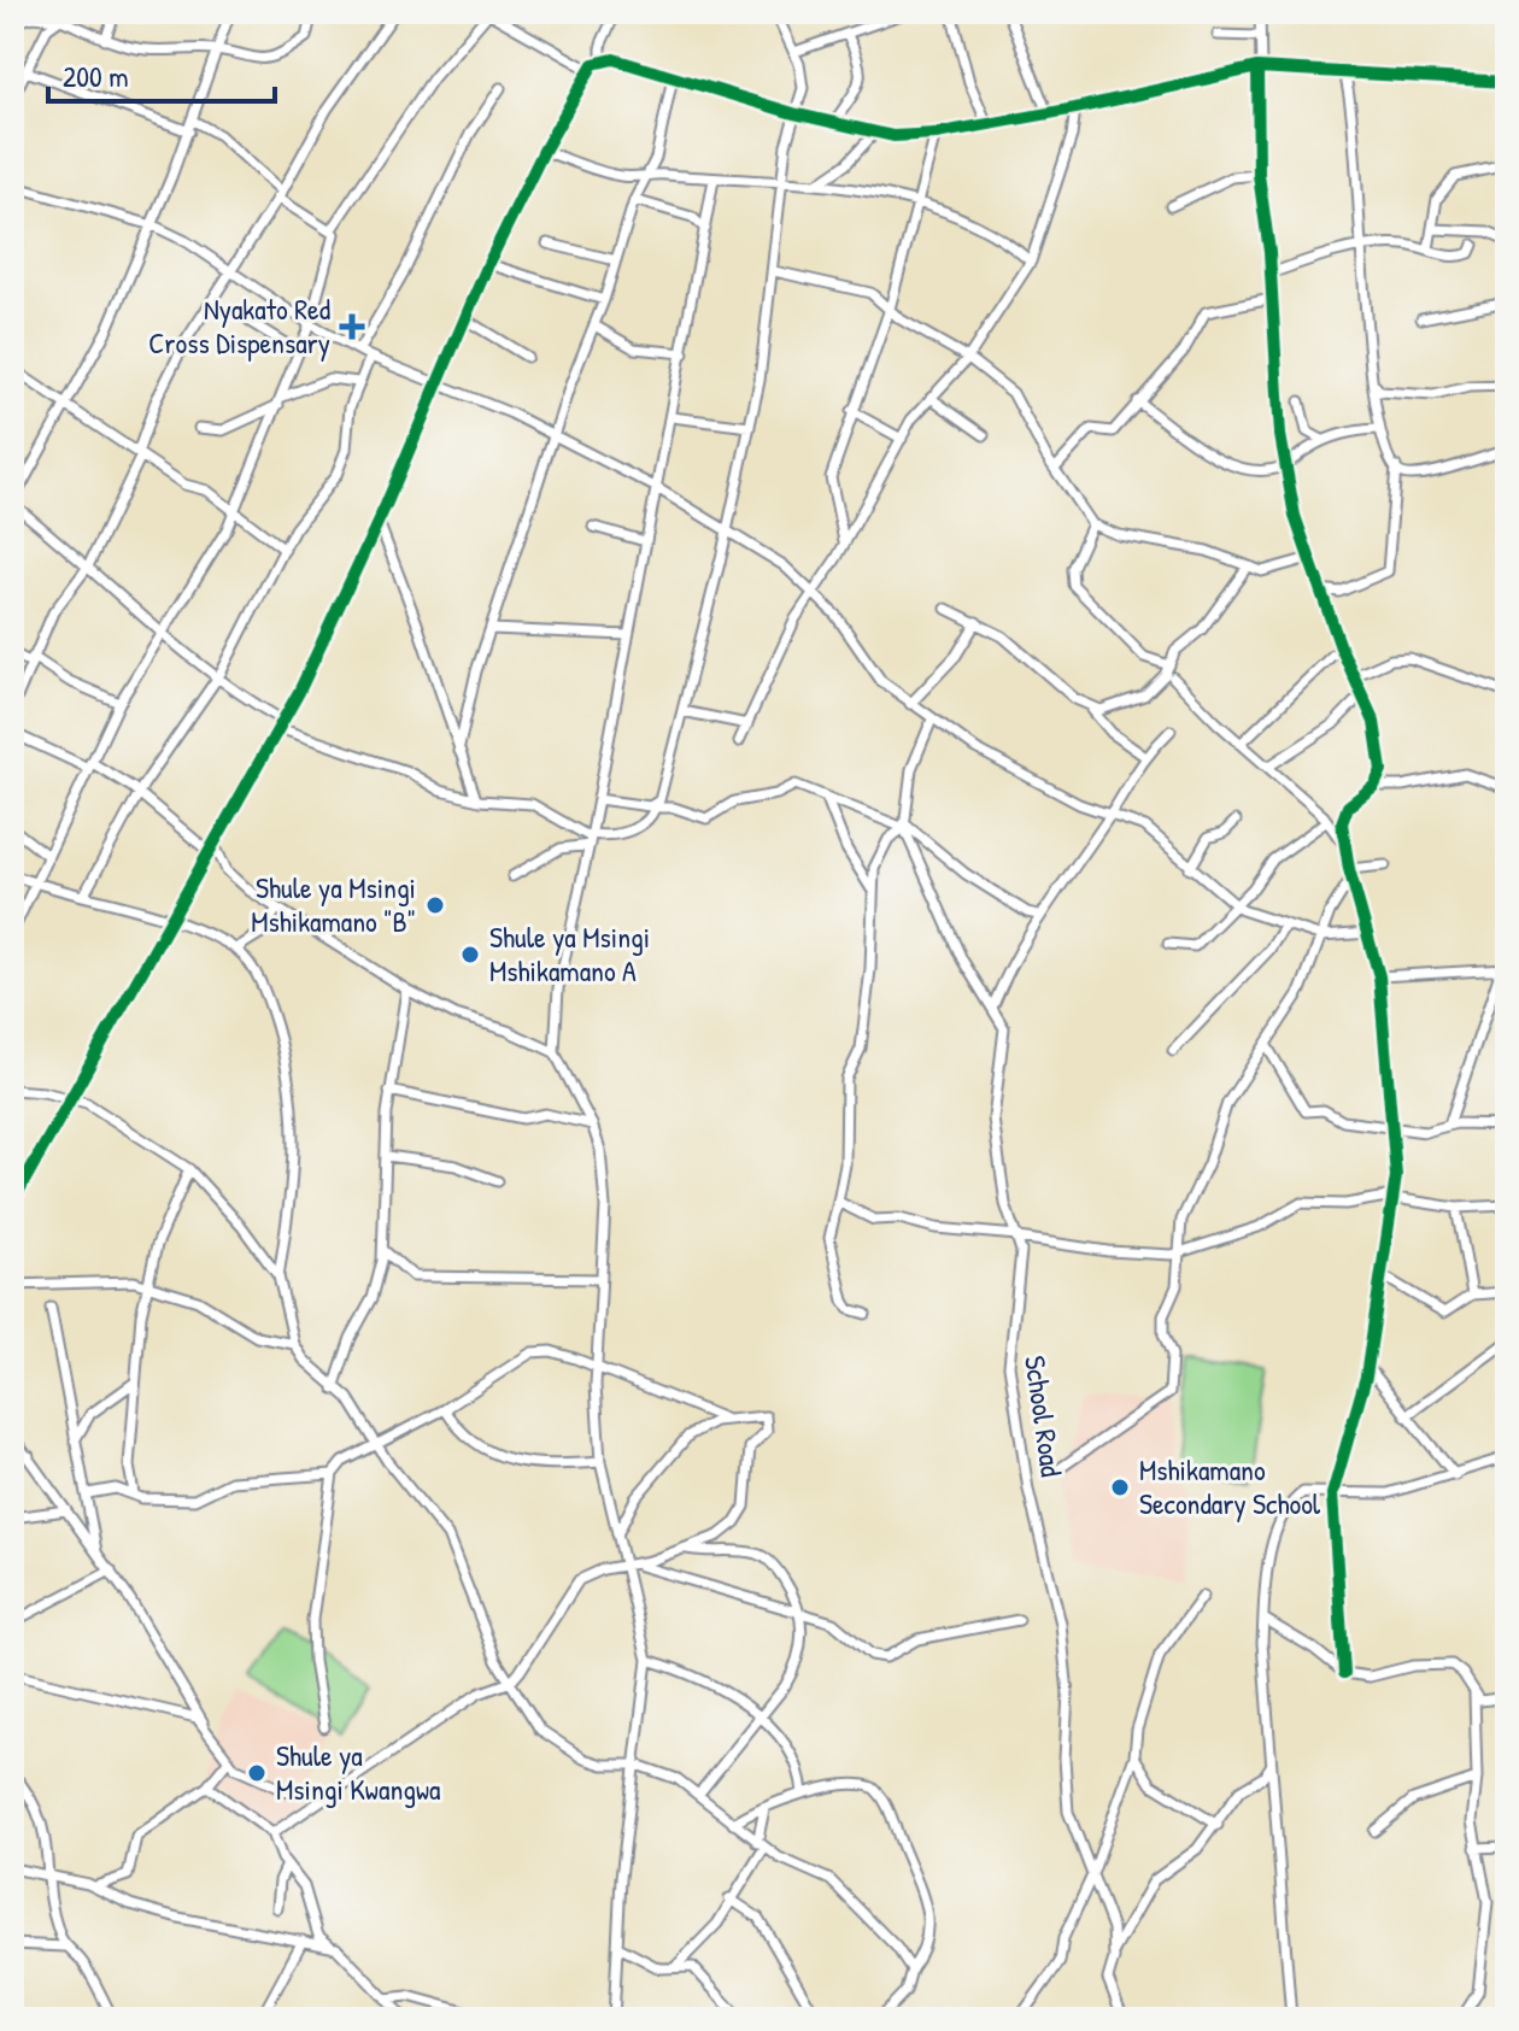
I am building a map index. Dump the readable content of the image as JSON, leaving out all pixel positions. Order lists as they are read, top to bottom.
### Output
{
  "streets": {
    "street": ["School Road"]
  },
  "places": {
    "health": ["Nyakato Red Cross Dispensary"],
    "other": [
      "Shule ya Msingi Mshikamano \"B\"",
      "Shule ya Msingi Mshikamano A",
      "Mshikamano Secondary School",
      "Shule ya Msingi Kwangwa"
    ]
  },
  "scale_bar": "200 m"
}
